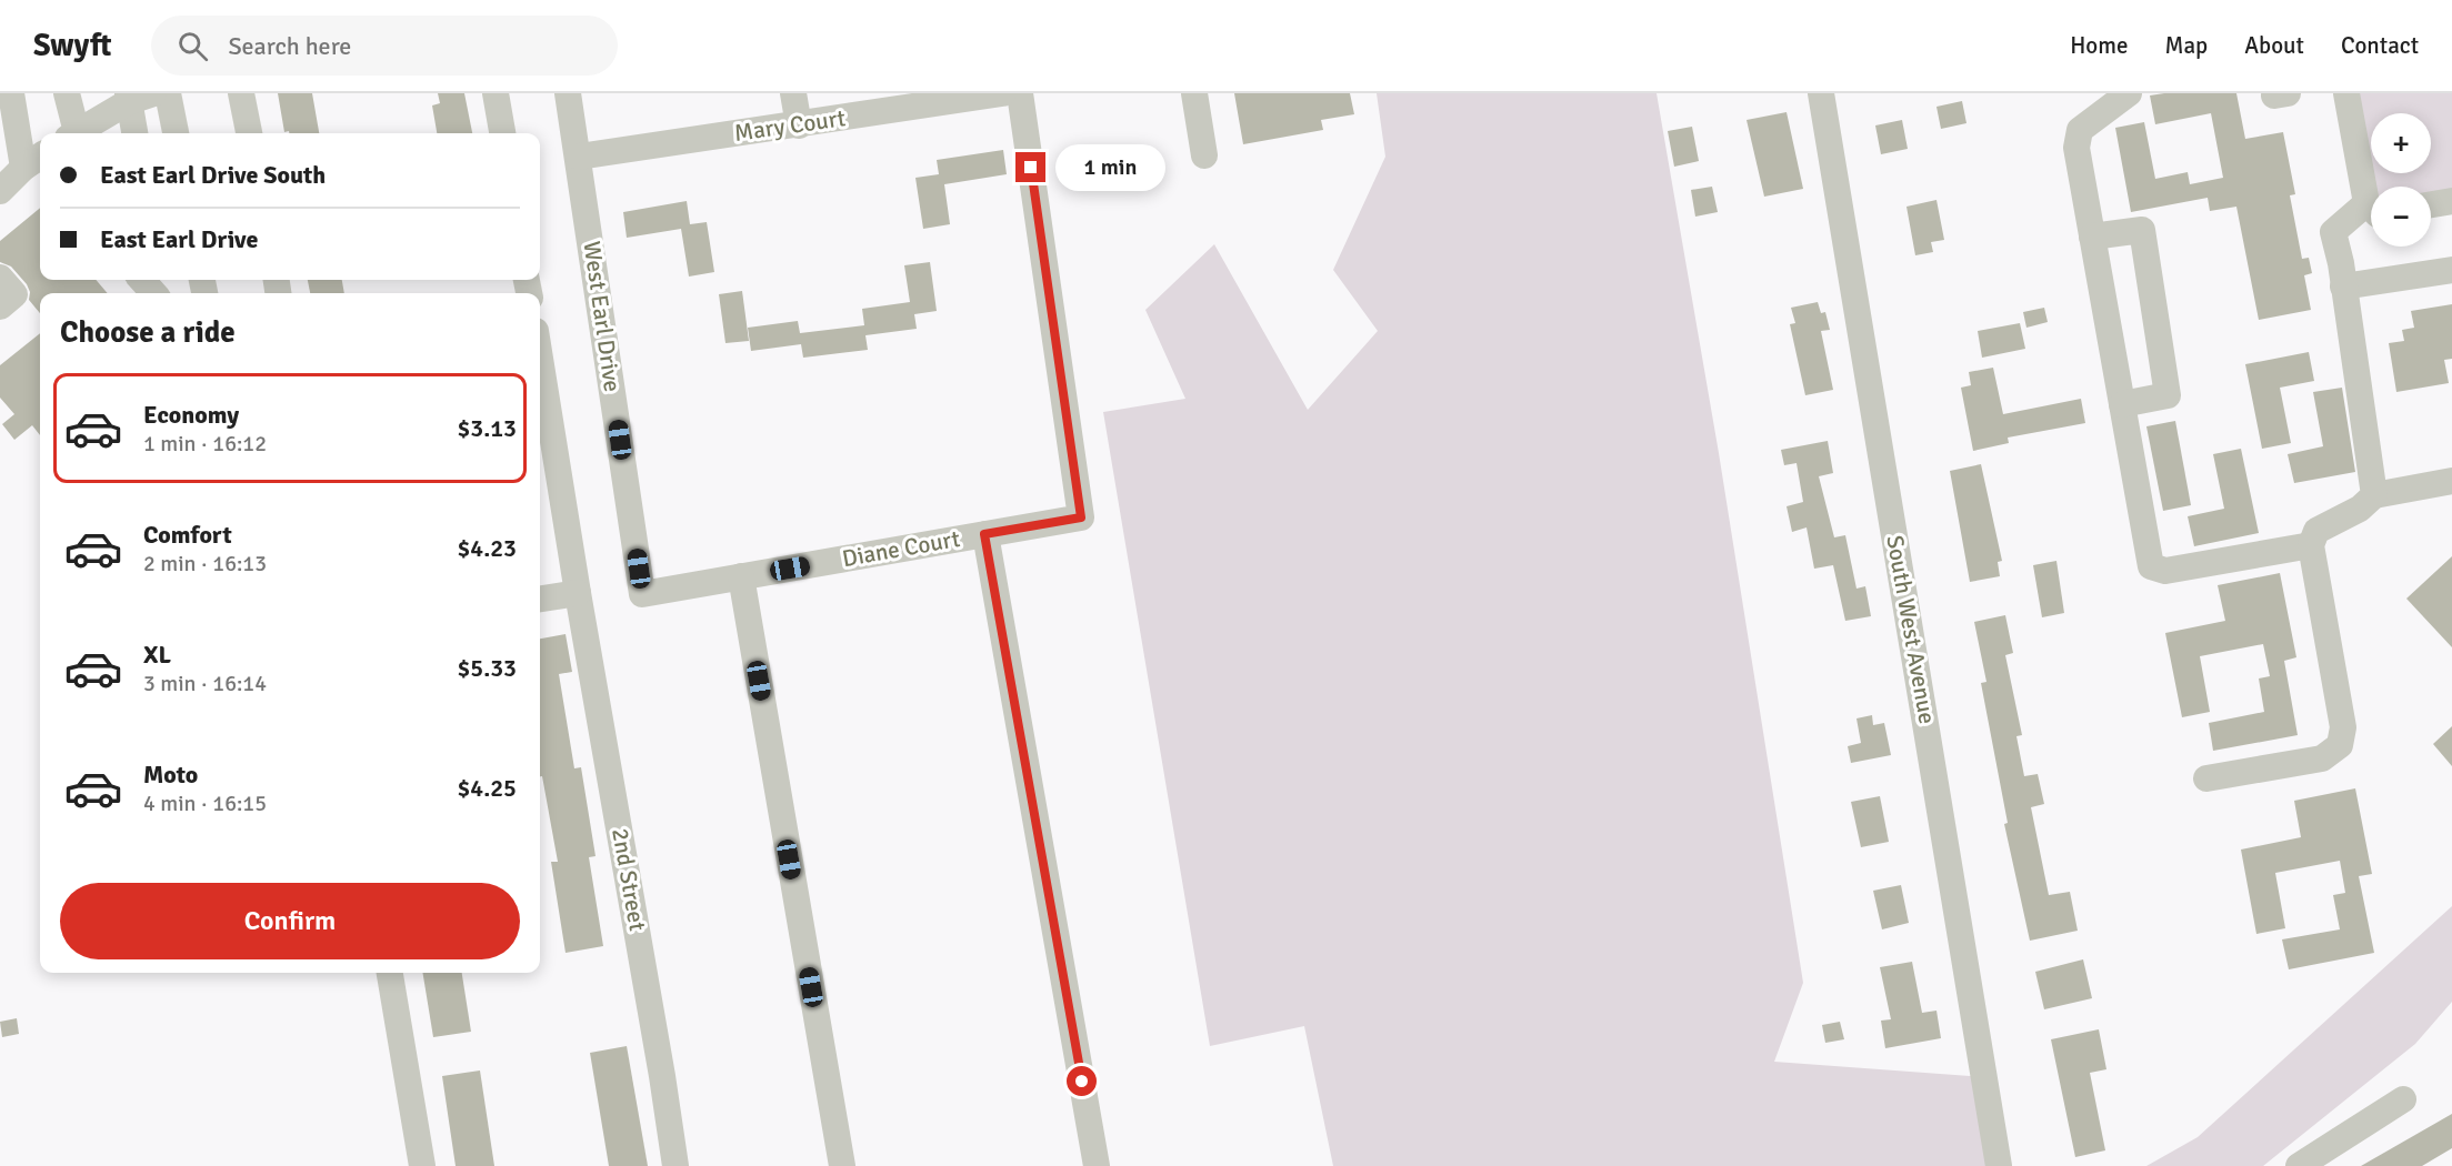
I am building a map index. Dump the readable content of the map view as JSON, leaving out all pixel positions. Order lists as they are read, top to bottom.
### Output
{
  "streets": {
    "street": [
      "Mary Court",
      "West Earl Drive",
      "Diane Court",
      "South West Avenue",
      "2nd Street"
    ]
  },
  "crossings": [
    ["Mary Court", "West Earl Drive"],
    ["West Earl Drive", "Diane Court"]
  ],
  "page": {
    "header": "Swyft",
    "search": "Search here",
    "nav": [
      "Home",
      "Map",
      "About",
      "Contact"
    ],
    "map_buttons": ["+", "−"],
    "banner": ["East Earl Drive South", "East Earl Drive"],
    "bubble": "1 min",
    "heading": "Choose a ride",
    "list": [
      {
        "name": "Economy",
        "note": "1 min · 16:12",
        "value": "$3.13"
      },
      {
        "name": "Comfort",
        "note": "2 min · 16:13",
        "value": "$4.23"
      },
      {
        "name": "XL",
        "note": "3 min · 16:14",
        "value": "$5.33"
      },
      {
        "name": "Moto",
        "note": "4 min · 16:15",
        "value": "$4.25"
      }
    ],
    "buttons": "Confirm"
  }
}
